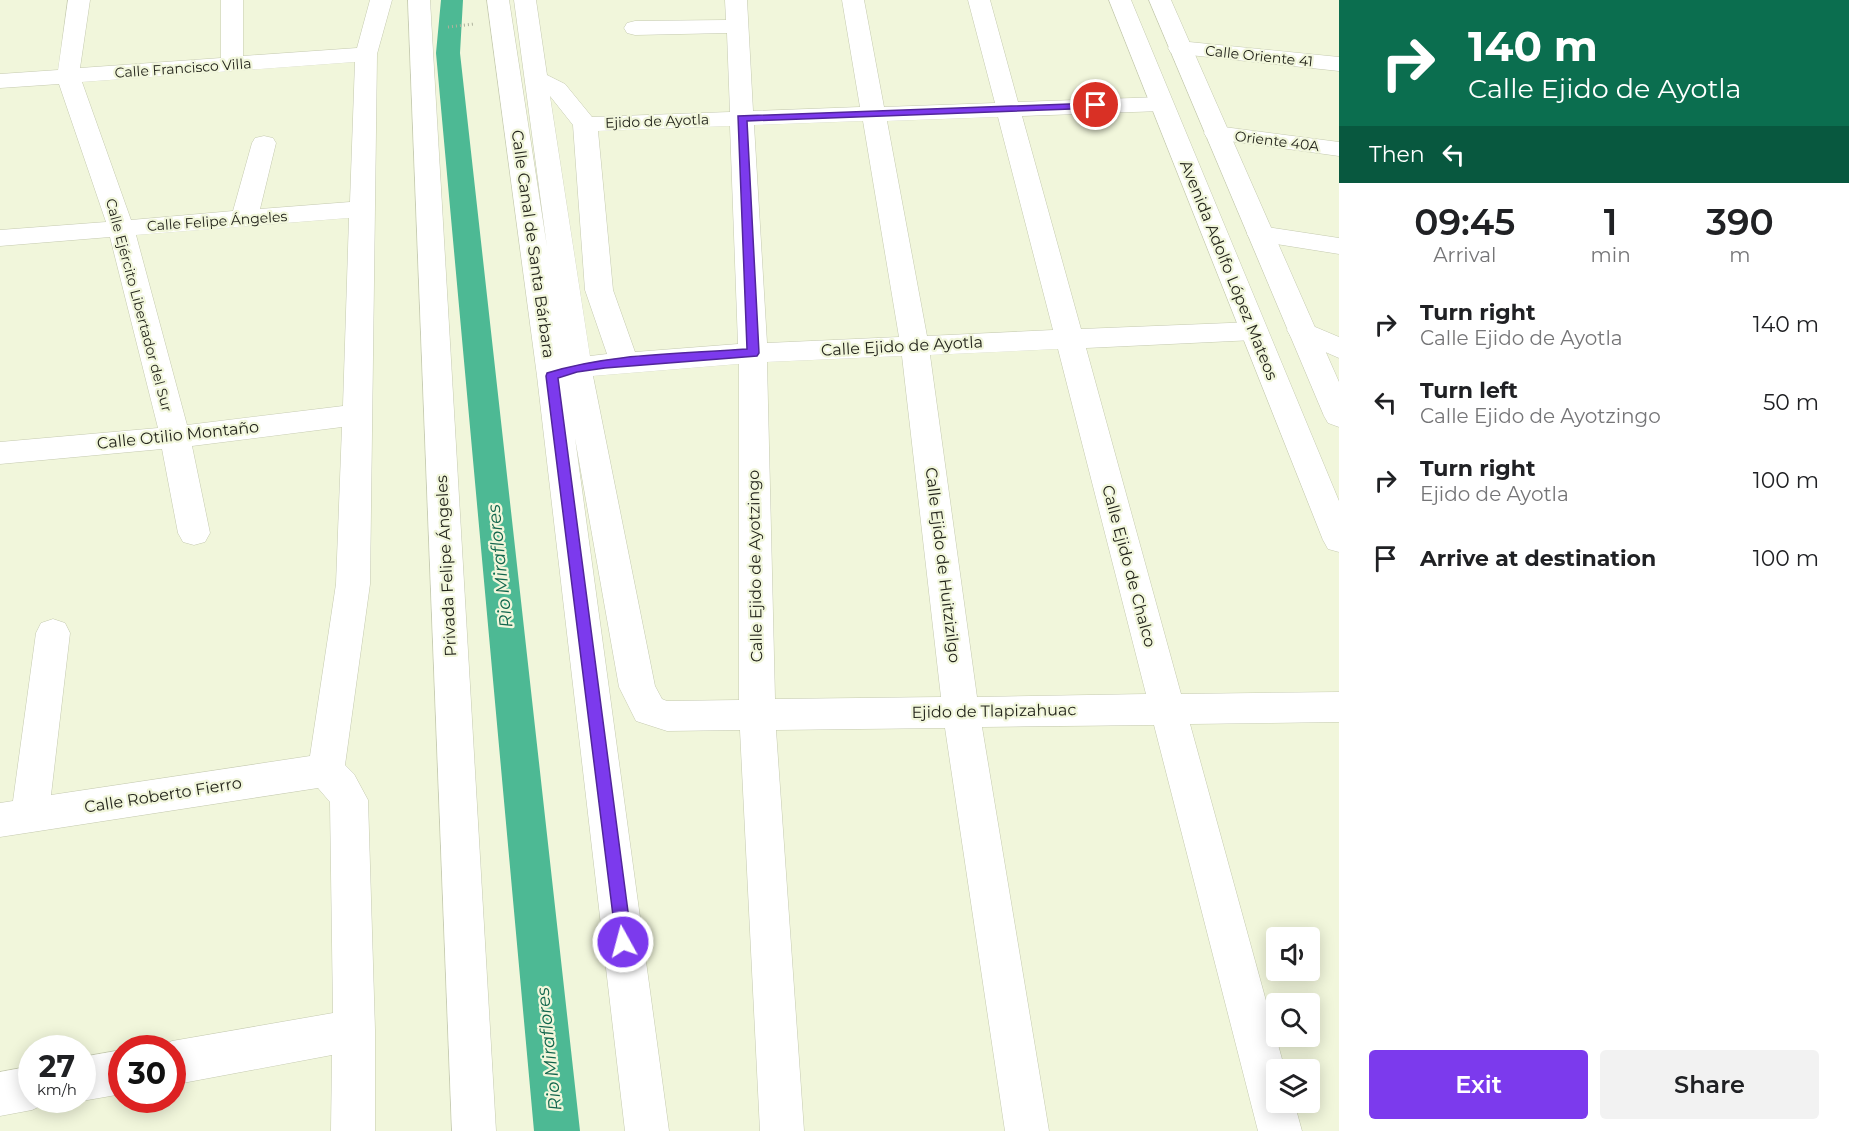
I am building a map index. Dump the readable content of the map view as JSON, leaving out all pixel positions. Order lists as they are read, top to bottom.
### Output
{
  "streets": {
    "street": [
      "Calle Oriente 41",
      "Calle Francisco Villa",
      "Ejido de Ayotla",
      "Oriente 40A",
      "Calle Felipe Ángeles",
      "Calle Canal de Santa Bárbara",
      "Avenida Adolfo López Mateos",
      "Calle Ejército Libertador del Sur",
      "Calle Ejido de Ayotla",
      "Calle Otilio Montaño",
      "Calle Ejido de Huitzizilgo",
      "Privada Felipe Ángeles",
      "Calle Ejido de Ayotzingo",
      "Calle Ejido de Chalco",
      "Ejido de Tlapizahuac",
      "Calle Roberto Fierro"
    ]
  },
  "crossings": [
    ["Calle Francisco Villa", "Calle Ejército Libertador del Sur"],
    ["Ejido de Ayotla", "Avenida Adolfo López Mateos"],
    ["Ejido de Ayotla", "Calle Ejido de Huitzizilgo"],
    ["Ejido de Ayotla", "Calle Ejido de Ayotzingo"],
    ["Ejido de Ayotla", "Calle Ejido de Chalco"],
    ["Calle Felipe Ángeles", "Calle Ejército Libertador del Sur"],
    ["Calle Canal de Santa Bárbara", "Calle Ejido de Ayotla"],
    ["Calle Canal de Santa Bárbara", "Ejido de Tlapizahuac"],
    ["Avenida Adolfo López Mateos", "Calle Ejido de Ayotla"],
    ["Calle Ejército Libertador del Sur", "Calle Otilio Montaño"],
    ["Calle Ejido de Ayotla", "Calle Ejido de Huitzizilgo"],
    ["Calle Ejido de Ayotla", "Calle Ejido de Ayotzingo"],
    ["Calle Ejido de Ayotla", "Calle Ejido de Chalco"],
    ["Calle Ejido de Ayotla", "Ejido de Tlapizahuac"],
    ["Calle Ejido de Huitzizilgo", "Ejido de Tlapizahuac"],
    ["Calle Ejido de Ayotzingo", "Ejido de Tlapizahuac"],
    ["Calle Ejido de Chalco", "Ejido de Tlapizahuac"]
  ],
  "water": ["Rio Miraflores"],
  "page": {
    "turn": ["140 m", "Calle Ejido de Ayotla"],
    "then": "Then",
    "eta": [
      "09:45",
      "Arrival",
      "1",
      "min",
      "390",
      "m"
    ],
    "list": [
      {
        "name": "Turn right",
        "note": "Calle Ejido de Ayotla",
        "value": "140 m"
      },
      {
        "name": "Turn left",
        "note": "Calle Ejido de Ayotzingo",
        "value": "50 m"
      },
      {
        "name": "Turn right",
        "note": "Ejido de Ayotla",
        "value": "100 m"
      },
      {
        "name": "Arrive at destination",
        "value": "100 m"
      }
    ],
    "speed": "27 km/h",
    "limit": "30",
    "buttons": ["Exit", "Share"]
  }
}
